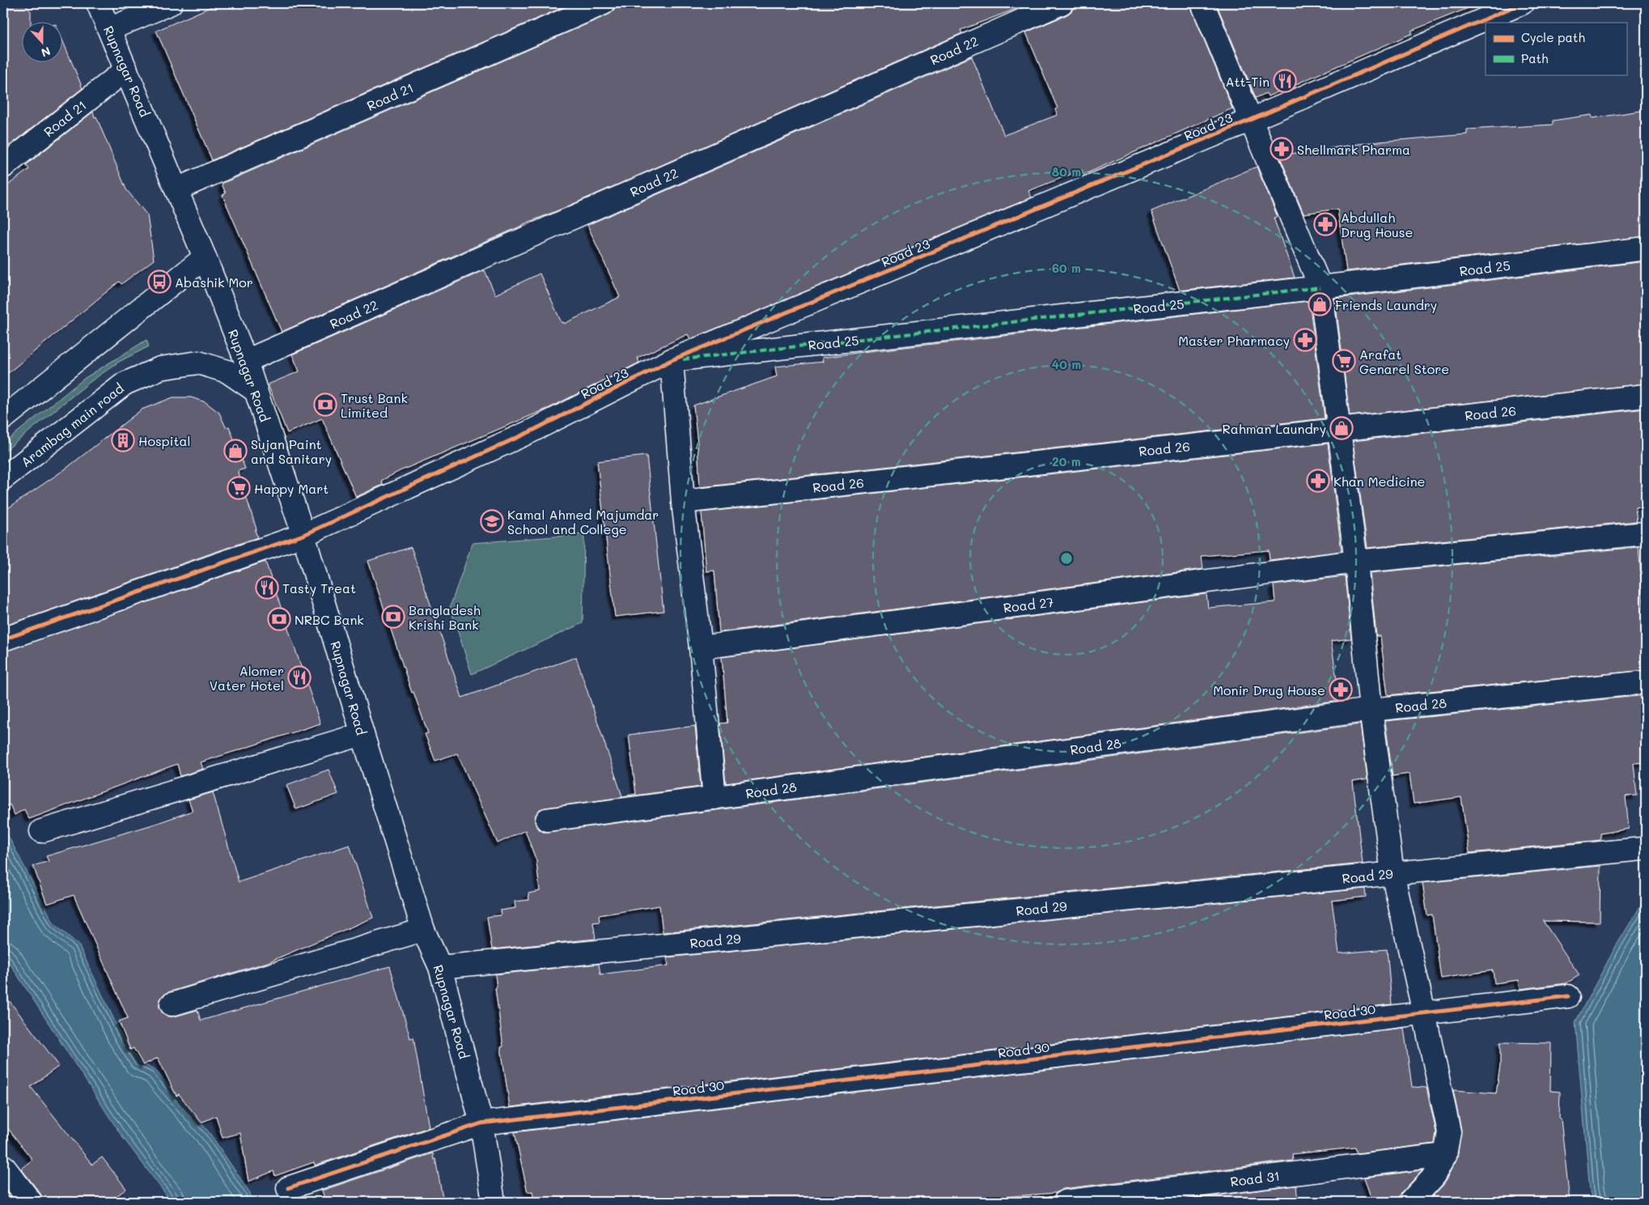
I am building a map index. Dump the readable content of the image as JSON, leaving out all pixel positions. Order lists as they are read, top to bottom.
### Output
{
  "streets": {
    "street": [
      "Road 22",
      "Rupnagar Road",
      "Road 21",
      "Road 23",
      "Road 25",
      "Road 26",
      "Arambag main road",
      "Road 27",
      "Road 28",
      "Road 29",
      "Road 30",
      "Road 31"
    ]
  },
  "crossings": [
    ["Road 22", "Rupnagar Road"],
    ["Rupnagar Road", "Road 21"],
    ["Rupnagar Road", "Road 23"],
    ["Rupnagar Road", "Arambag main road"],
    ["Rupnagar Road", "Road 29"],
    ["Rupnagar Road", "Road 30"],
    ["Road 23", "Road 25"]
  ],
  "places": {
    "restaurant": ["Att-Tin", "Tasty Treat", "Alomer Vater Hotel"],
    "pharmacy": [
      "Shellmark Pharma",
      "Abdullah Drug House",
      "Master Pharmacy",
      "Khan Medicine",
      "Monir Drug House"
    ],
    "bus stop": ["Abashik Mor"],
    "shop": ["Friends Laundry", "Rahman Laundry", "Sujan Paint and Sanitary"],
    "supermarket": ["Arafat Genarel Store", "Happy Mart"],
    "bank": ["Trust Bank Limited", "Bangladesh Krishi Bank", "NRBC Bank"],
    "building": ["Hospital"],
    "school or university": ["Kamal Ahmed Majumdar School and College"]
  },
  "legend": ["Cycle path", "Path"],
  "north": "bottom",
  "rings": [
    "80 m",
    "60 m",
    "40 m",
    "20 m"
  ]
}
